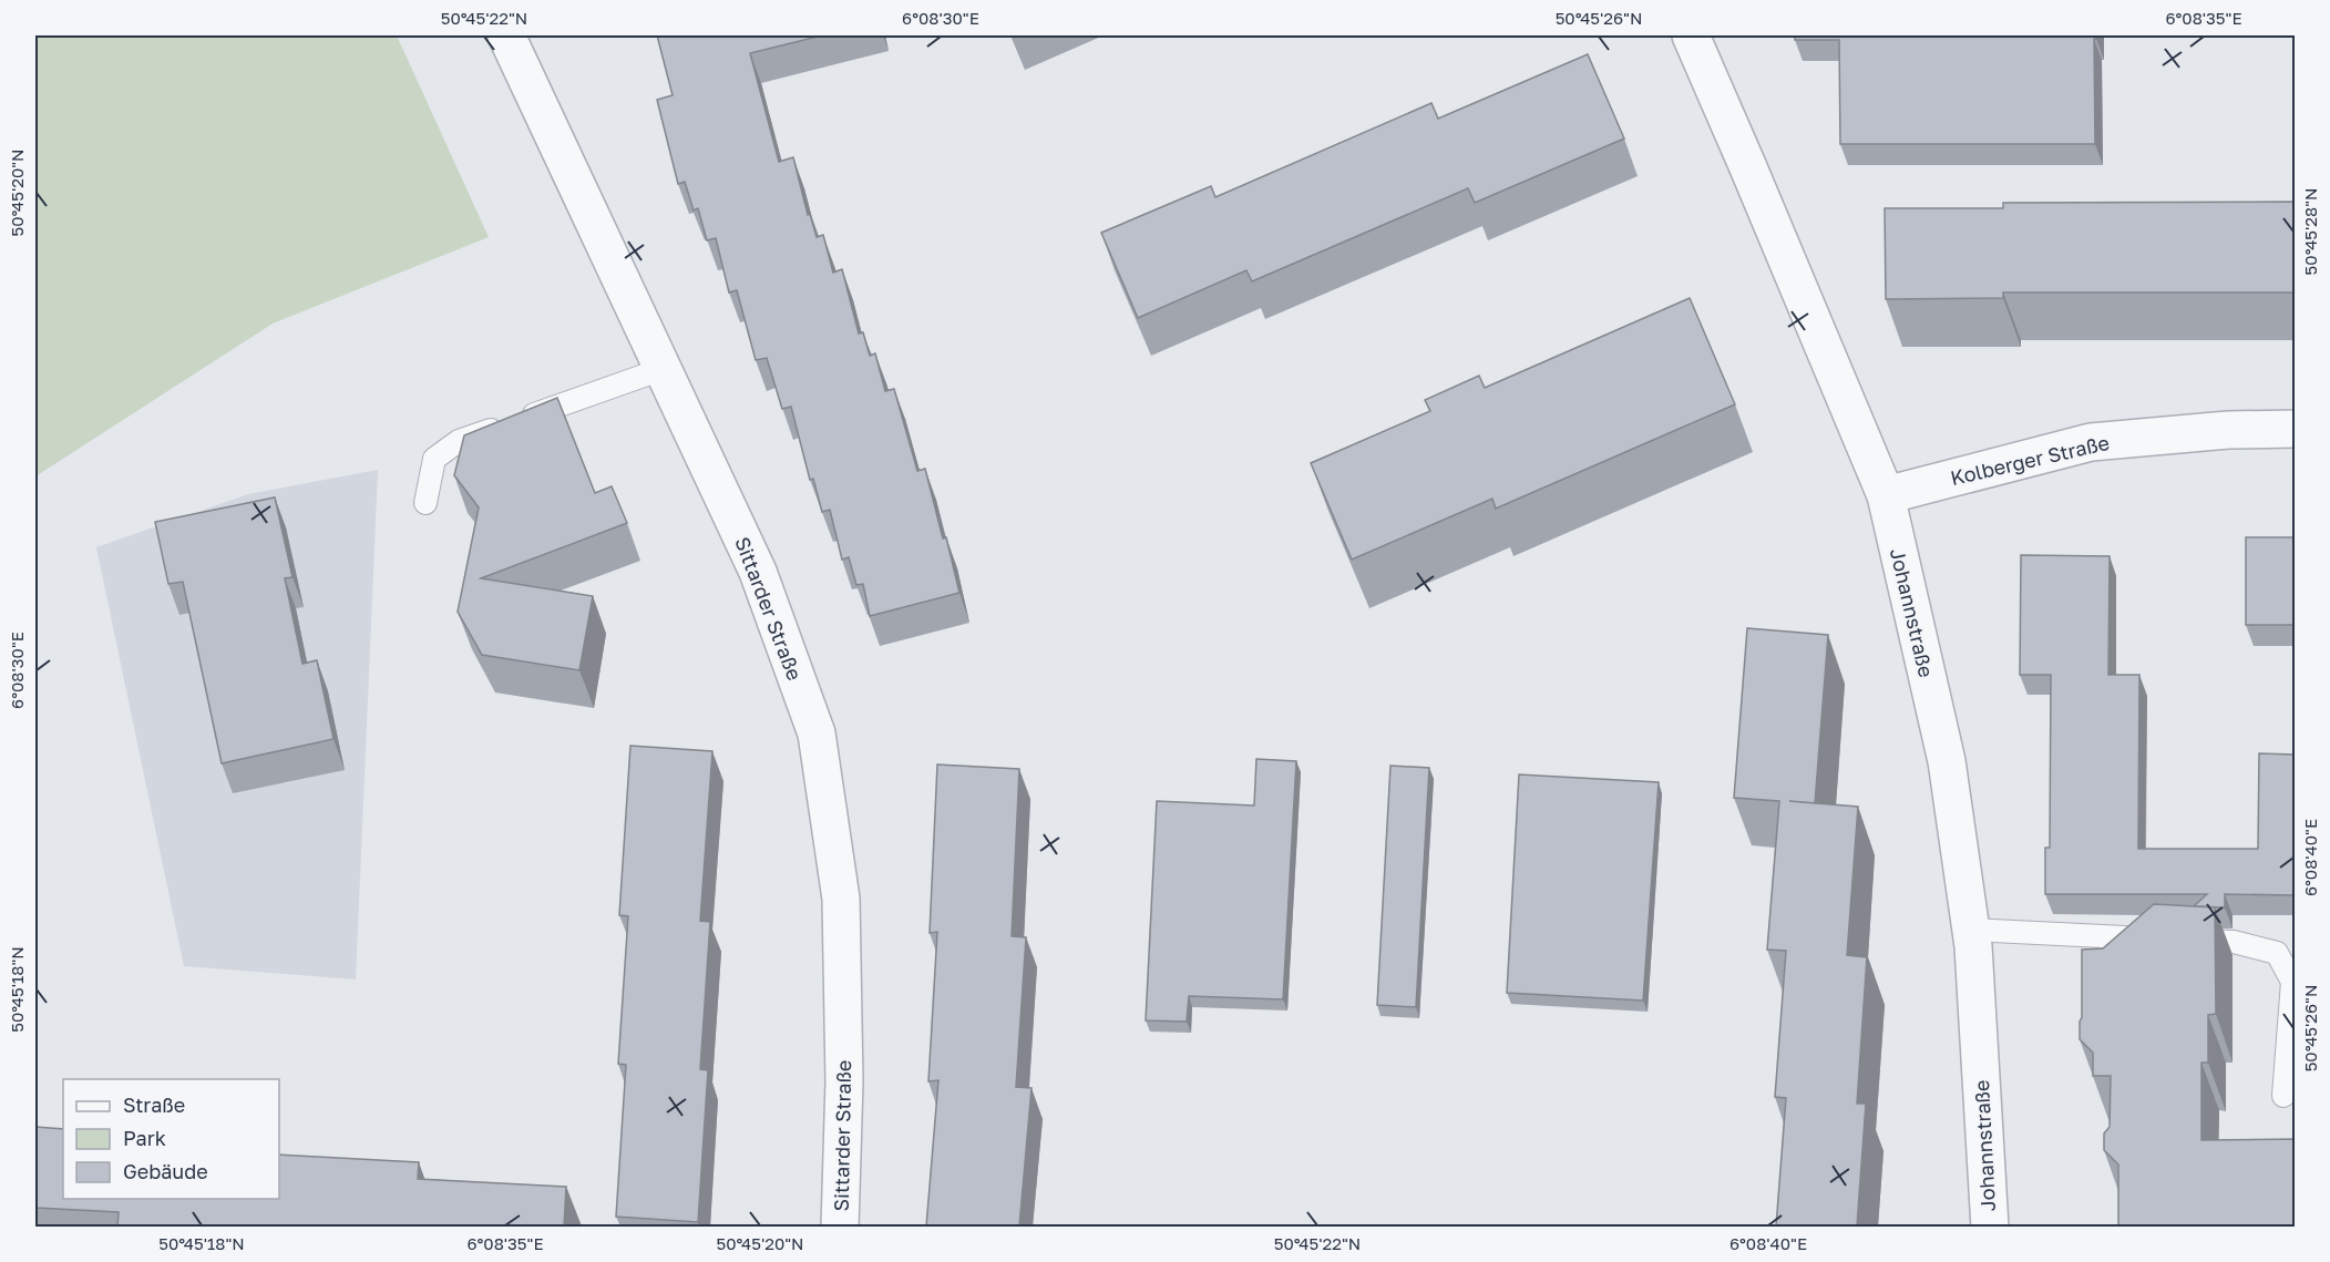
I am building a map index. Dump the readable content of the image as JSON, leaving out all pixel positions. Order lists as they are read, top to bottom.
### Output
{
  "streets": {
    "street": ["Kolberger Straße", "Sittarder Straße", "Johannstraße"]
  },
  "crossings": [
    ["Kolberger Straße", "Johannstraße"]
  ],
  "legend": ["Straße", "Park", "Gebäude"],
  "coordinates": [
    "50°45'22\"N",
    "6°08'30\"E",
    "50°45'26\"N",
    "6°08'35\"E",
    "50°45'20\"N",
    "50°45'28\"N",
    "6°08'40\"E",
    "50°45'18\"N"
  ]
}
